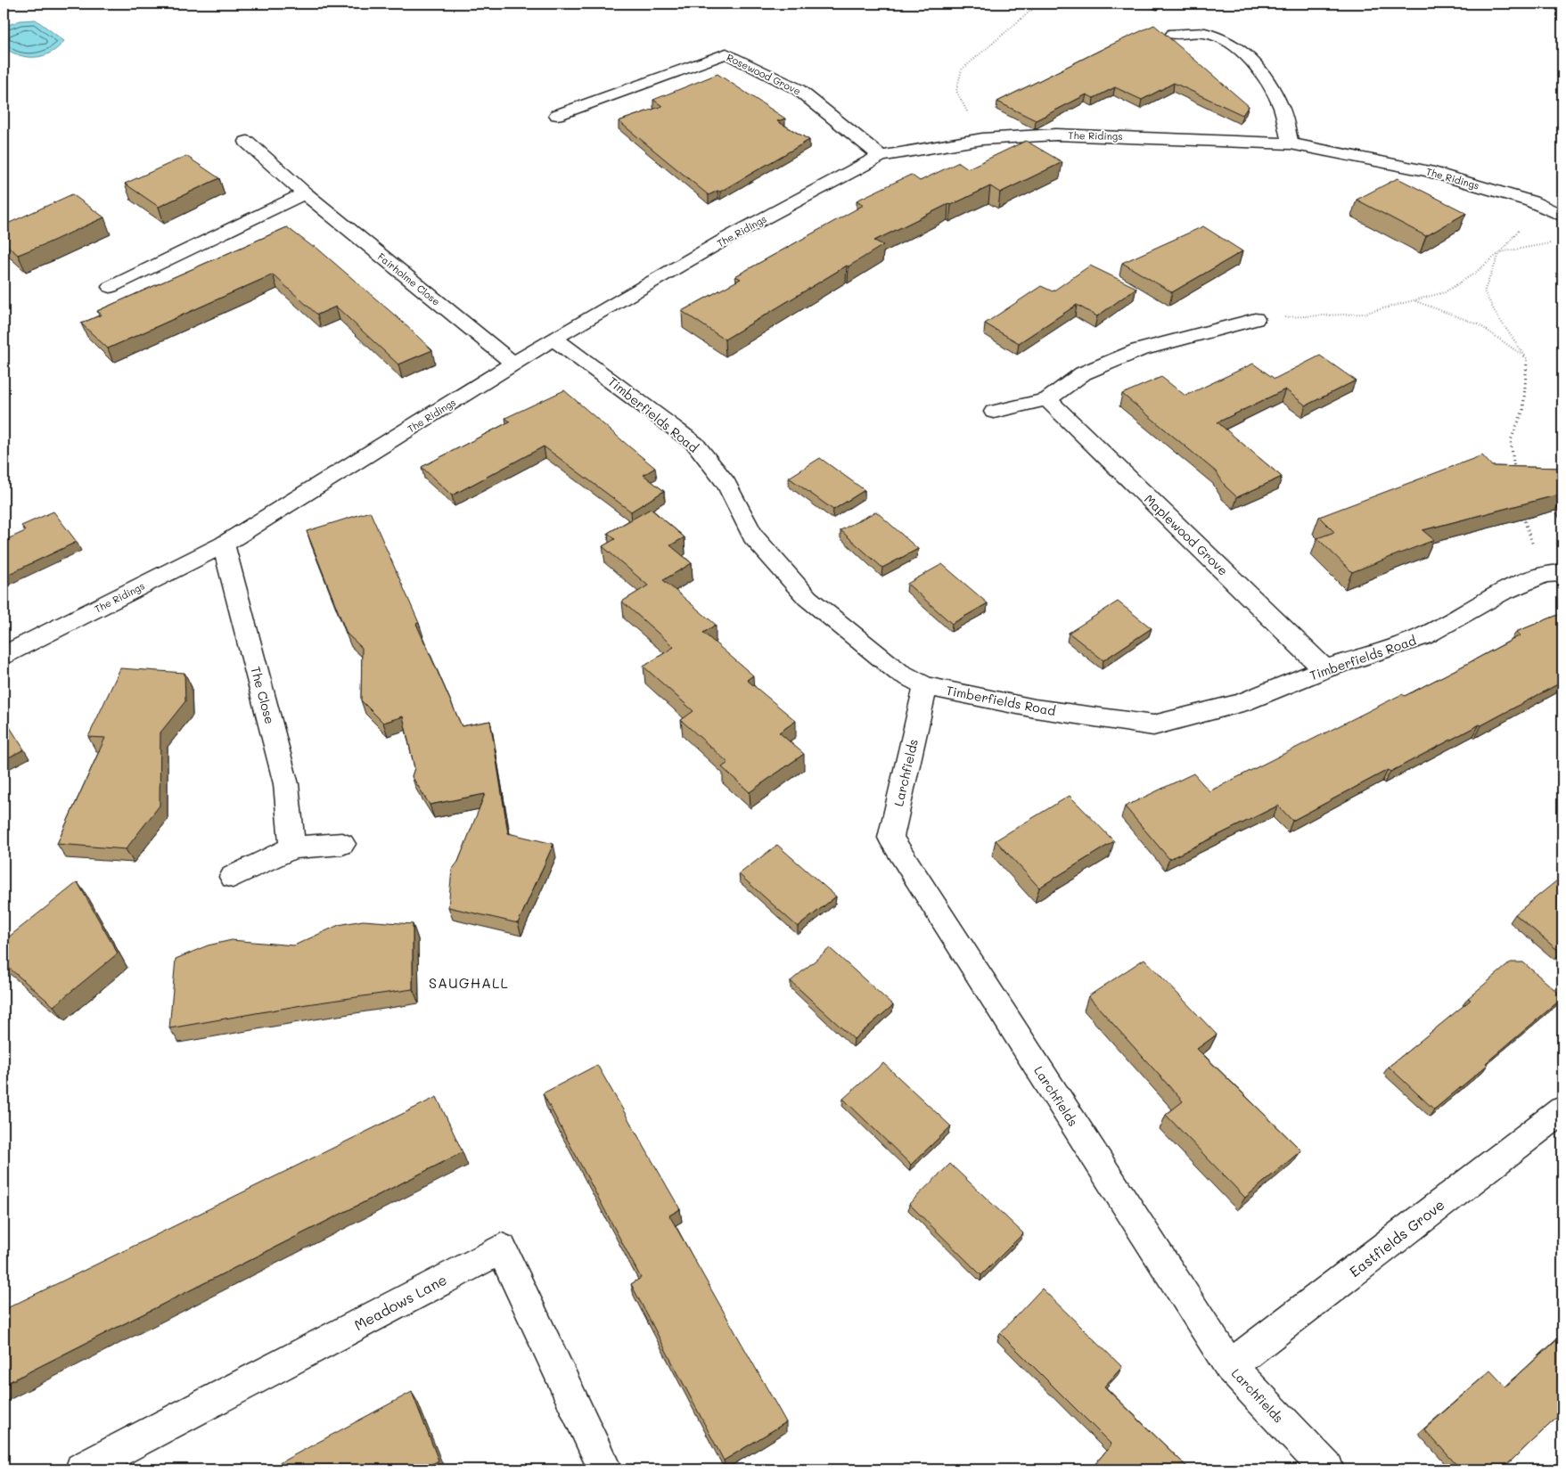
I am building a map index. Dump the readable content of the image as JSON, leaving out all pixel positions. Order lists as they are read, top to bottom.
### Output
{
  "streets": {
    "street": [
      "Rosewood Grove",
      "The Ridings",
      "Fairholme Close",
      "Timberfields Road",
      "Maplewood Grove",
      "The Close",
      "Larchfields",
      "Eastfields Grove",
      "Meadows Lane"
    ]
  },
  "crossings": [
    ["Rosewood Grove", "The Ridings"],
    ["The Ridings", "Fairholme Close"],
    ["The Ridings", "Timberfields Road"],
    ["The Ridings", "The Close"],
    ["Timberfields Road", "Maplewood Grove"],
    ["Timberfields Road", "Larchfields"],
    ["Larchfields", "Eastfields Grove"]
  ],
  "districts": ["SAUGHALL"]
}
